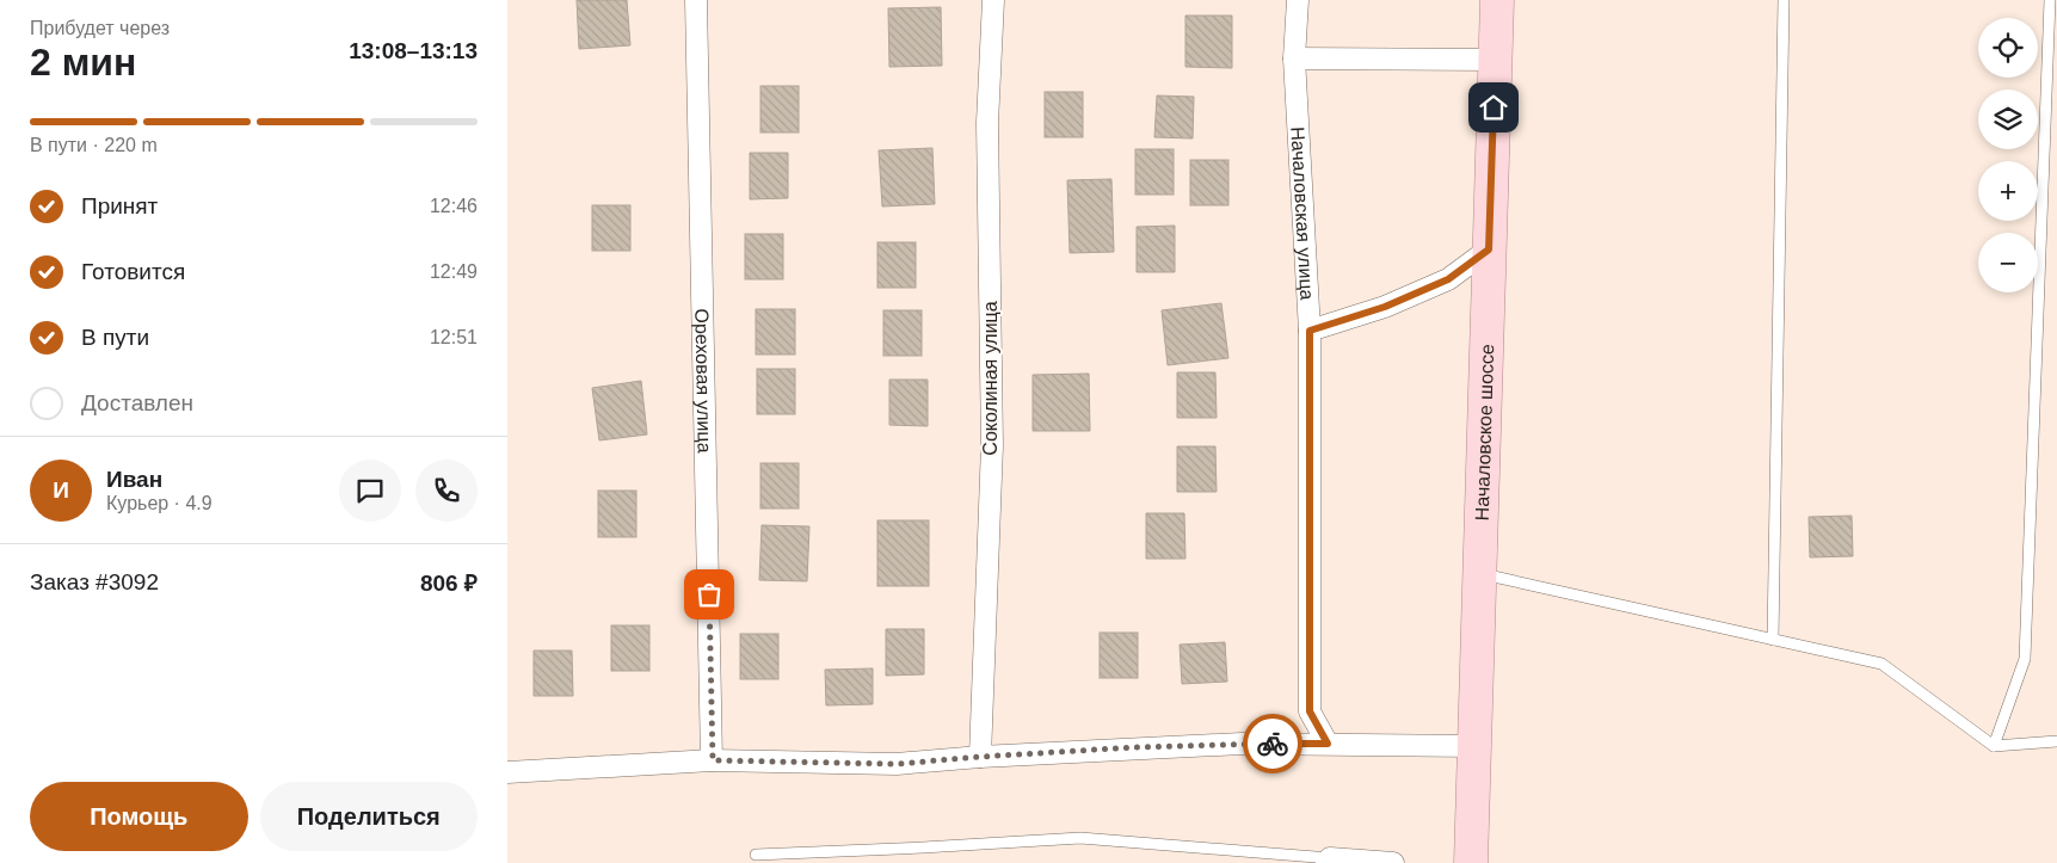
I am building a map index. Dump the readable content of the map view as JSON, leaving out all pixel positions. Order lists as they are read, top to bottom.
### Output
{
  "streets": {
    "main road": ["Началовское шоссе"],
    "street": ["Началовская улица", "Соколиная улица", "Ореховая улица"]
  },
  "page": {
    "heading": ["2 мин", "Прибудет через", "13:08–13:13"],
    "panel": [
      "Иван",
      "Курьер · 4.9",
      "Заказ #3092",
      "806 ₽"
    ],
    "map_buttons": ["+", "−"],
    "bar": "В пути · 220 m",
    "list": [
      ["Принят", "12:46"],
      ["Готовится", "12:49"],
      ["В пути", "12:51"],
      "Доставлен"
    ],
    "round": "И",
    "buttons": ["Помощь", "Поделиться"]
  }
}
